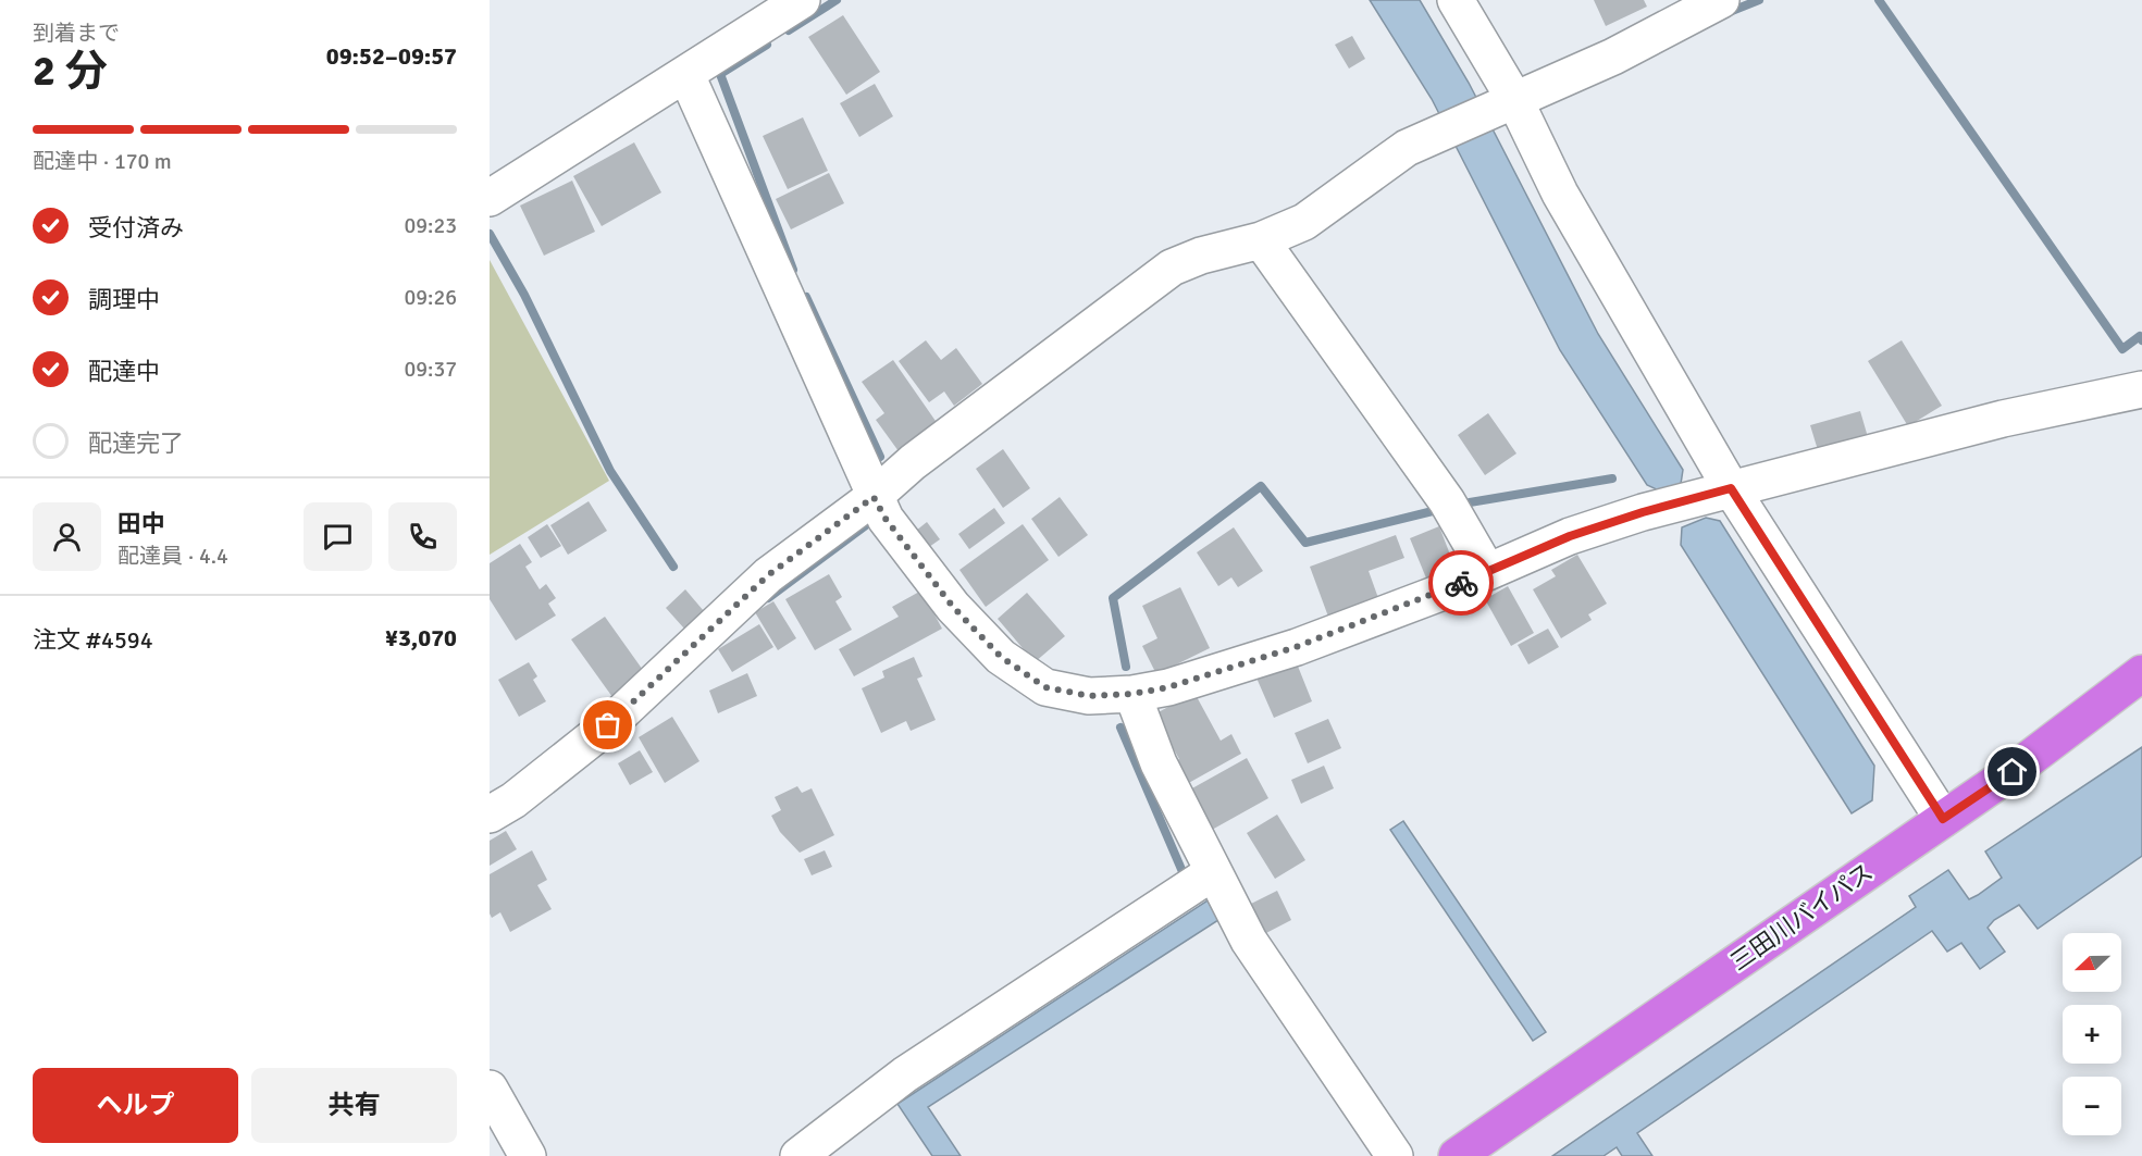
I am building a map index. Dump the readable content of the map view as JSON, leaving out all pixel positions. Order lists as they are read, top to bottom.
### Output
{
  "streets": {
    "highway": ["三田川バイパス"]
  },
  "north": "left",
  "page": {
    "heading": ["2 分", "到着まで", "09:52–09:57"],
    "panel": [
      "田中",
      "配達員 · 4.4",
      "注文 #4594",
      "¥3,070"
    ],
    "bar": "配達中 · 170 m",
    "list": [
      ["受付済み", "09:23"],
      ["調理中", "09:26"],
      ["配達中", "09:37"],
      "配達完了"
    ],
    "map_buttons": ["+", "−"],
    "buttons": ["ヘルプ", "共有"]
  }
}
